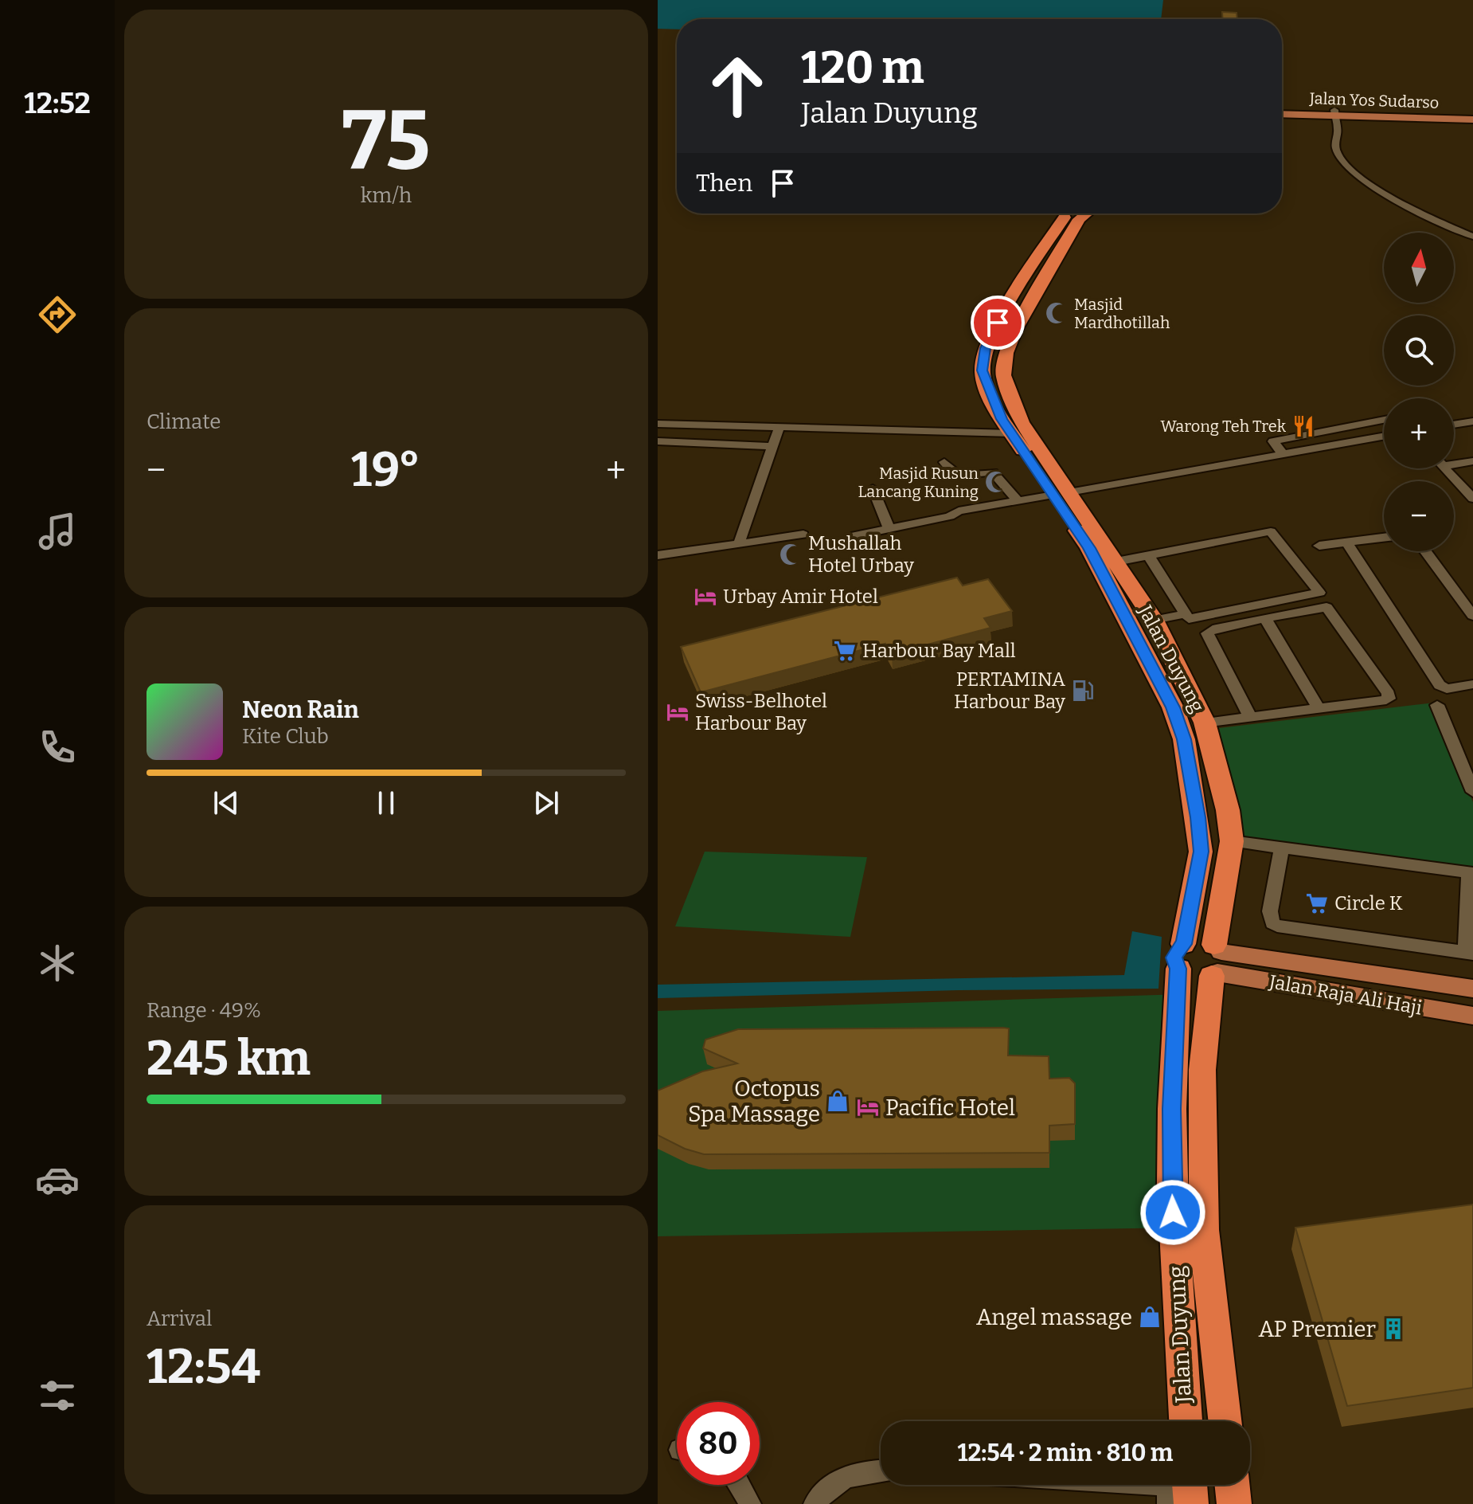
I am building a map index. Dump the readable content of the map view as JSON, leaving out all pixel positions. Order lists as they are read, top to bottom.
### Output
{
  "streets": {
    "highway": ["Jalan Duyung"],
    "main road": ["Jalan Yos Sudarso", "Jalan Raja Ali Haji"]
  },
  "crossings": [
    ["Jalan Duyung", "Jalan Raja Ali Haji"]
  ],
  "places": {
    "mosque": ["Masjid Mardhotillah", "Masjid Rusun Lancang Kuning", "Mushallah Hotel Urbay"],
    "restaurant": ["Warong Teh Trek"],
    "hotel": ["Urbay Amir Hotel", "Swiss-Belhotel Harbour Bay", "Pacific Hotel"],
    "supermarket": ["Harbour Bay Mall", "Circle K"],
    "fuel station": ["PERTAMINA Harbour Bay"],
    "shop": ["Octopus Spa Massage", "Angel massage"],
    "building": ["AP Premier"]
  },
  "north": "top",
  "page": {
    "tabs": "12:52",
    "tile": [
      ["75", "km/h"],
      "Climate",
      ["Range · 49%", "245 km"],
      ["Arrival", "12:54"]
    ],
    "turn": ["120 m", "Jalan Duyung"],
    "then": "Then",
    "map_buttons": ["+", "−"],
    "heat": ["−", "19°", "+"],
    "song": ["Neon Rain", "Kite Club"],
    "limit": "80",
    "trip": "12:54 · 2 min · 810 m"
  }
}
